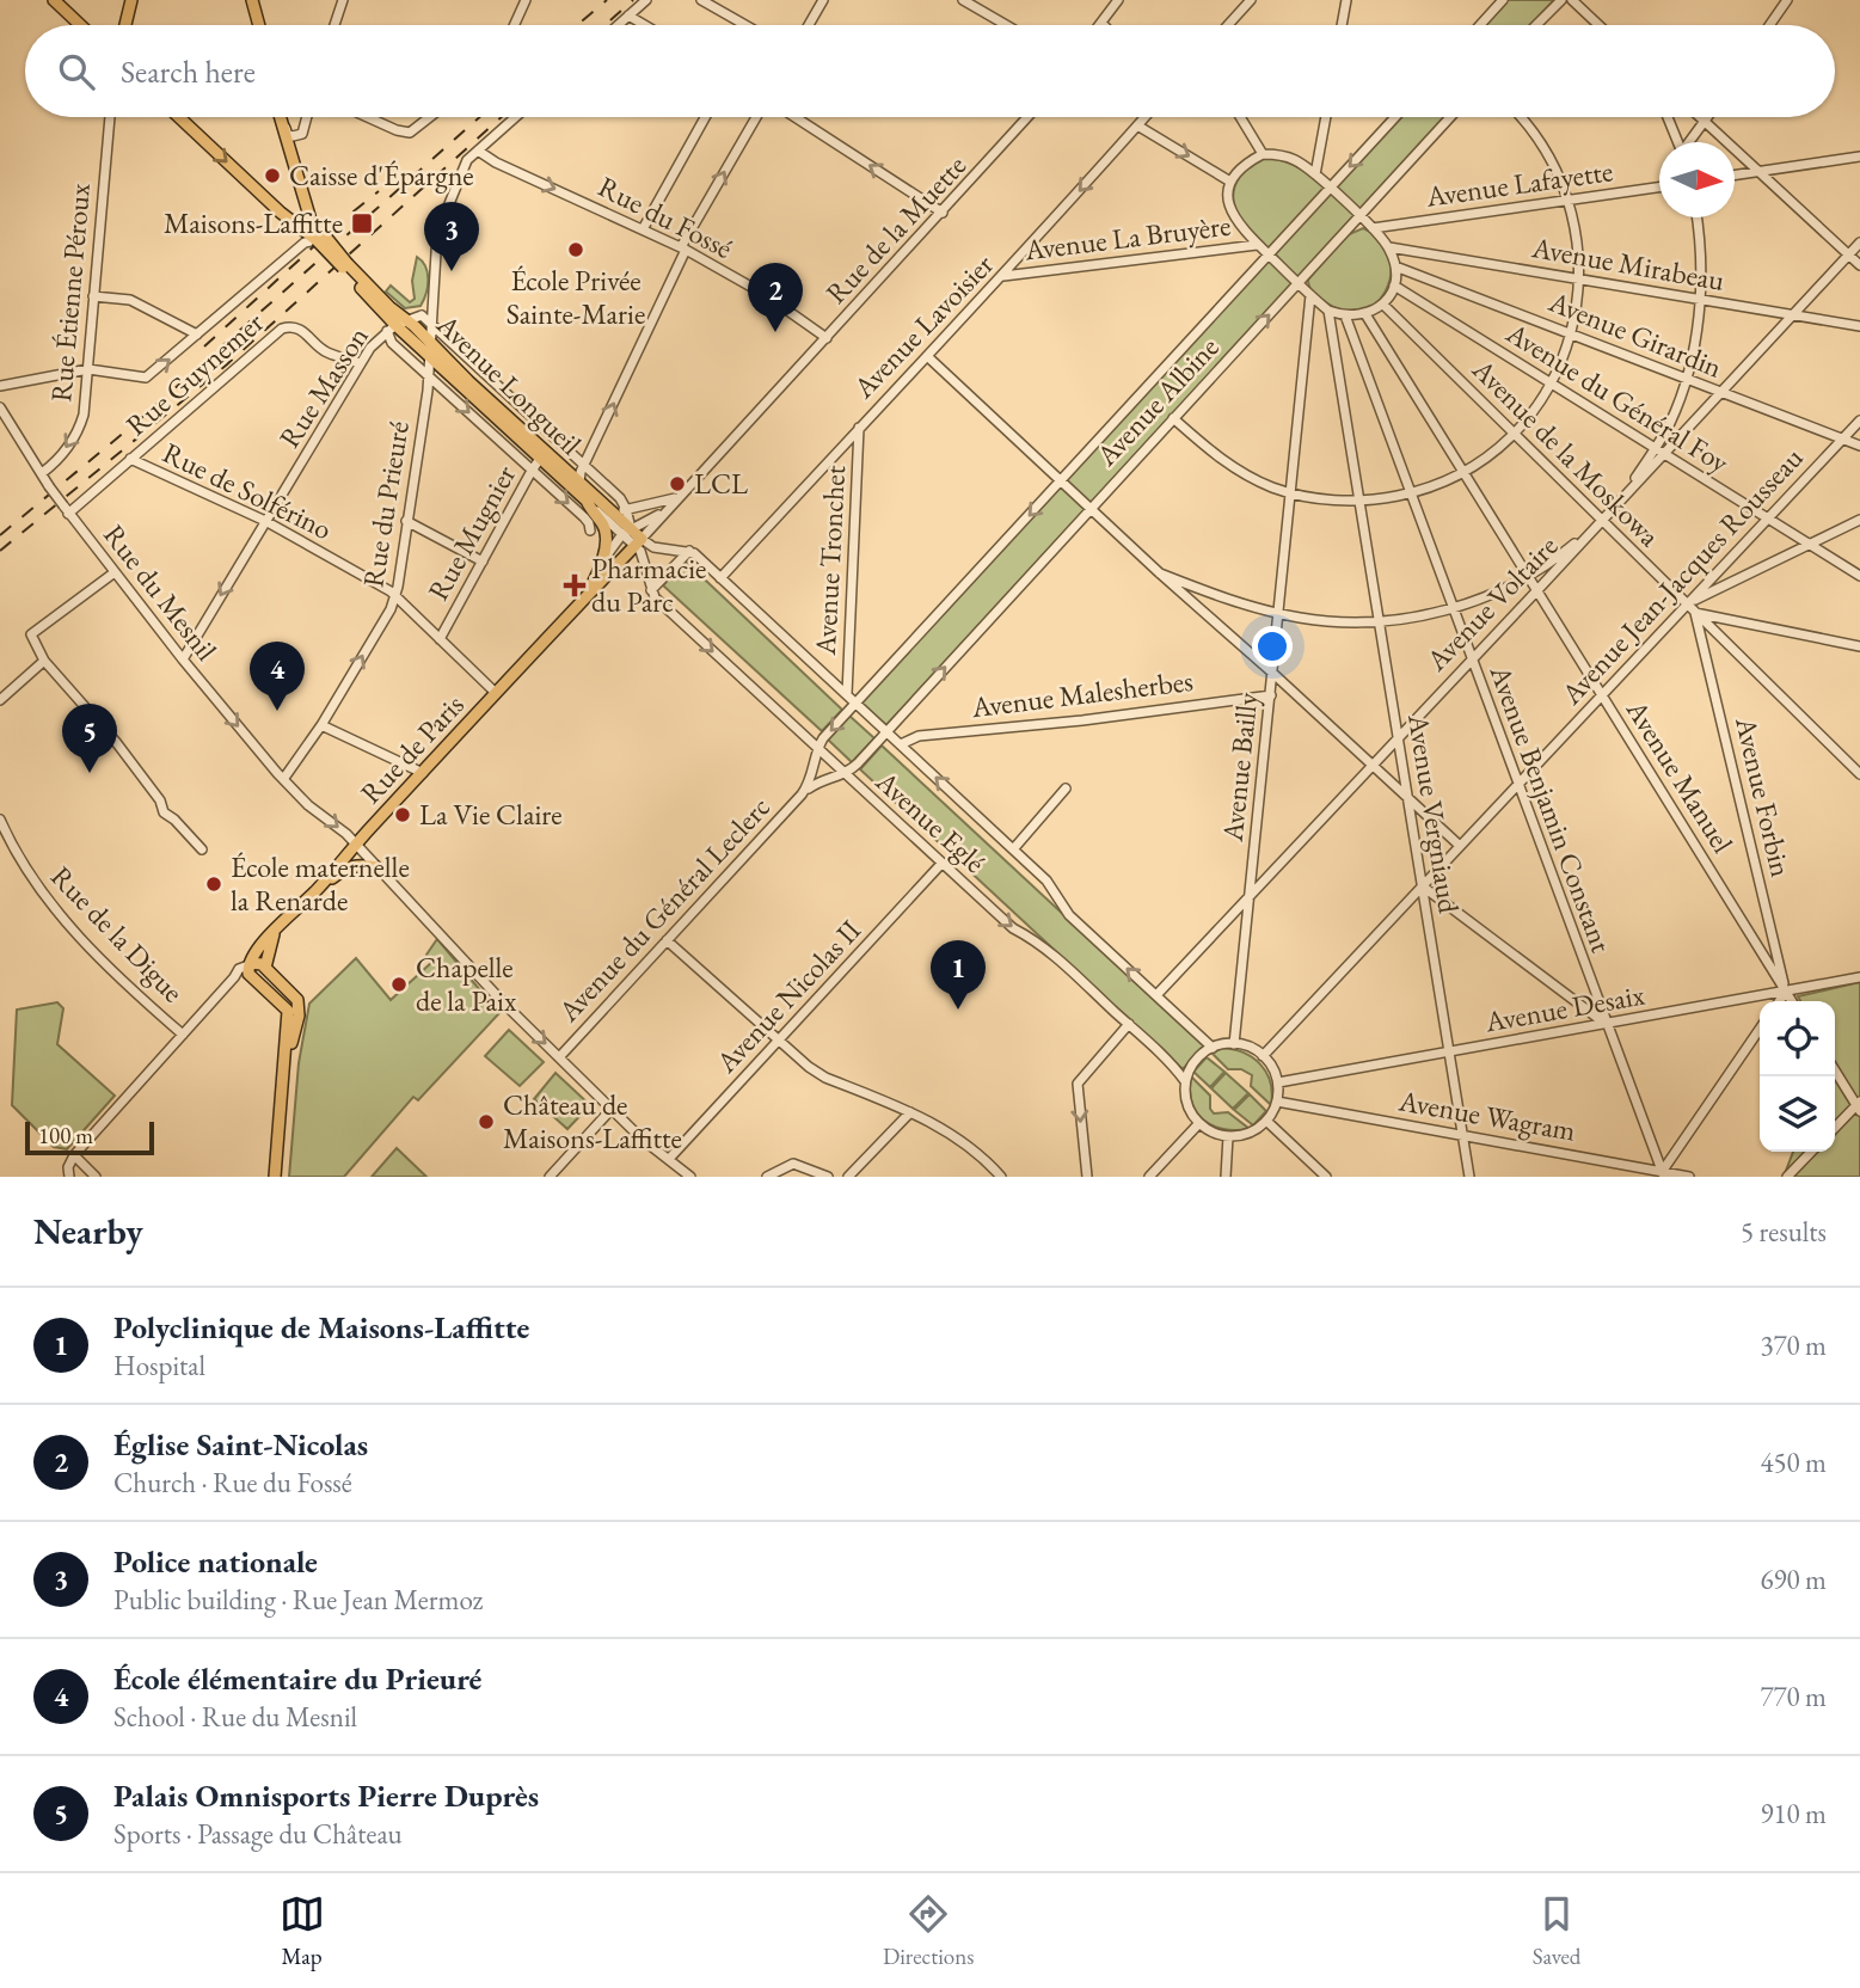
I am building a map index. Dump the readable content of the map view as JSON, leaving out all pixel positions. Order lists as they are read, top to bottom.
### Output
{
  "streets": {
    "main road": ["Avenue Longueil", "Rue de Paris"],
    "street": [
      "Avenue Lafayette",
      "Rue du Fossé",
      "Rue de la Muette",
      "Avenue La Bruyère",
      "Avenue Mirabeau",
      "Rue Étienne Péroux",
      "Avenue Lavoisier",
      "Avenue Girardin",
      "Rue Guynemer",
      "Rue Masson",
      "Avenue du Général Foy",
      "Avenue Albine",
      "Avenue de la Moskowa",
      "Rue de Solférino",
      "Rue du Prieuré",
      "Rue Mugnier",
      "Avenue Tronchet",
      "Avenue Jean-Jacques Rousseau",
      "Rue du Mesnil",
      "Avenue Voltaire",
      "Avenue Malesherbes",
      "Avenue Bailly",
      "Avenue Manuel",
      "Avenue Forbin",
      "Avenue Benjamin Constant",
      "Avenue Vergniaud",
      "Avenue Eglé",
      "Avenue du Général Leclerc",
      "Rue de la Digue",
      "Avenue Nicolas II",
      "Avenue Desaix",
      "Avenue Wagram"
    ]
  },
  "crossings": [
    ["Avenue Lafayette", "Avenue Mirabeau"],
    ["Avenue Lafayette", "Avenue Girardin"],
    ["Avenue Lafayette", "Avenue du Général Foy"],
    ["Avenue Lafayette", "Avenue Albine"],
    ["Avenue Lafayette", "Avenue de la Moskowa"],
    ["Avenue Lafayette", "Avenue Bailly"],
    ["Avenue Lafayette", "Avenue Manuel"],
    ["Avenue Lafayette", "Avenue Benjamin Constant"],
    ["Avenue Lafayette", "Avenue Vergniaud"],
    ["Rue du Fossé", "Rue de la Muette"],
    ["Rue du Fossé", "Rue du Prieuré"],
    ["Rue de la Muette", "Avenue Longueil"],
    ["Rue de la Muette", "Rue de Paris"],
    ["Rue de la Muette", "Avenue Eglé"],
    ["Avenue La Bruyère", "Avenue Lavoisier"],
    ["Avenue La Bruyère", "Avenue Albine"],
    ["Avenue Mirabeau", "Avenue Girardin"],
    ["Avenue Mirabeau", "Avenue du Général Foy"],
    ["Avenue Mirabeau", "Avenue Albine"],
    ["Avenue Mirabeau", "Avenue de la Moskowa"],
    ["Avenue Mirabeau", "Avenue Voltaire"],
    ["Avenue Mirabeau", "Avenue Bailly"],
    ["Avenue Mirabeau", "Avenue Manuel"],
    ["Avenue Mirabeau", "Avenue Benjamin Constant"],
    ["Avenue Mirabeau", "Avenue Vergniaud"],
    ["Rue Étienne Péroux", "Rue du Mesnil"],
    ["Avenue Lavoisier", "Avenue Tronchet"],
    ["Avenue Lavoisier", "Avenue Eglé"],
    ["Avenue Girardin", "Avenue du Général Foy"],
    ["Avenue Girardin", "Avenue Albine"],
    ["Avenue Girardin", "Avenue de la Moskowa"],
    ["Avenue Girardin", "Avenue Jean-Jacques Rousseau"],
    ["Avenue Girardin", "Avenue Voltaire"],
    ["Avenue Girardin", "Avenue Bailly"],
    ["Avenue Girardin", "Avenue Manuel"],
    ["Avenue Girardin", "Avenue Benjamin Constant"],
    ["Avenue Girardin", "Avenue Vergniaud"],
    ["Rue Guynemer", "Rue Masson"],
    ["Rue Guynemer", "Rue de Solférino"],
    ["Rue Guynemer", "Rue du Mesnil"],
    ["Avenue Longueil", "Rue Masson"],
    ["Avenue Longueil", "Rue du Prieuré"],
    ["Avenue Longueil", "Rue Mugnier"],
    ["Avenue Longueil", "Rue de Paris"],
    ["Avenue Longueil", "Avenue Eglé"],
    ["Rue Masson", "Rue de Solférino"],
    ["Rue Masson", "Rue du Mesnil"],
    ["Avenue du Général Foy", "Avenue Albine"],
    ["Avenue du Général Foy", "Avenue de la Moskowa"],
    ["Avenue du Général Foy", "Avenue Jean-Jacques Rousseau"],
    ["Avenue du Général Foy", "Avenue Voltaire"],
    ["Avenue du Général Foy", "Avenue Bailly"],
    ["Avenue du Général Foy", "Avenue Manuel"],
    ["Avenue du Général Foy", "Avenue Benjamin Constant"],
    ["Avenue du Général Foy", "Avenue Vergniaud"],
    ["Avenue Albine", "Avenue de la Moskowa"],
    ["Avenue Albine", "Avenue Bailly"],
    ["Avenue Albine", "Avenue Manuel"],
    ["Avenue Albine", "Avenue Benjamin Constant"],
    ["Avenue Albine", "Avenue Vergniaud"],
    ["Avenue Albine", "Avenue Eglé"],
    ["Avenue Albine", "Avenue du Général Leclerc"],
    ["Avenue de la Moskowa", "Avenue Jean-Jacques Rousseau"],
    ["Avenue de la Moskowa", "Avenue Voltaire"],
    ["Avenue de la Moskowa", "Avenue Bailly"],
    ["Avenue de la Moskowa", "Avenue Manuel"],
    ["Avenue de la Moskowa", "Avenue Forbin"],
    ["Avenue de la Moskowa", "Avenue Benjamin Constant"],
    ["Avenue de la Moskowa", "Avenue Vergniaud"],
    ["Rue de Solférino", "Rue du Prieuré"],
    ["Rue de Solférino", "Rue Mugnier"],
    ["Rue de Solférino", "Rue de Paris"],
    ["Rue du Prieuré", "Rue du Mesnil"],
    ["Avenue Tronchet", "Avenue Eglé"],
    ["Avenue Jean-Jacques Rousseau", "Avenue Bailly"],
    ["Avenue Jean-Jacques Rousseau", "Avenue Manuel"],
    ["Avenue Jean-Jacques Rousseau", "Avenue Benjamin Constant"],
    ["Avenue Jean-Jacques Rousseau", "Avenue Vergniaud"],
    ["Avenue Jean-Jacques Rousseau", "Avenue Eglé"],
    ["Avenue Jean-Jacques Rousseau", "Avenue Desaix"],
    ["Avenue Jean-Jacques Rousseau", "Avenue Wagram"],
    ["Rue du Mesnil", "Rue de Paris"],
    ["Rue du Mesnil", "Avenue du Général Leclerc"],
    ["Rue du Mesnil", "Avenue Nicolas II"],
    ["Avenue Voltaire", "Avenue Bailly"],
    ["Avenue Voltaire", "Avenue Manuel"],
    ["Avenue Voltaire", "Avenue Benjamin Constant"],
    ["Avenue Voltaire", "Avenue Vergniaud"],
    ["Avenue Voltaire", "Avenue Eglé"],
    ["Avenue Malesherbes", "Avenue Bailly"],
    ["Avenue Malesherbes", "Avenue Eglé"],
    ["Rue de Paris", "Avenue Eglé"],
    ["Avenue Bailly", "Avenue Manuel"],
    ["Avenue Bailly", "Avenue Benjamin Constant"],
    ["Avenue Bailly", "Avenue Vergniaud"],
    ["Avenue Bailly", "Avenue Eglé"],
    ["Avenue Bailly", "Avenue Desaix"],
    ["Avenue Bailly", "Avenue Wagram"],
    ["Avenue Manuel", "Avenue Forbin"],
    ["Avenue Manuel", "Avenue Benjamin Constant"],
    ["Avenue Manuel", "Avenue Vergniaud"],
    ["Avenue Manuel", "Avenue Desaix"],
    ["Avenue Forbin", "Avenue Desaix"],
    ["Avenue Benjamin Constant", "Avenue Vergniaud"],
    ["Avenue Benjamin Constant", "Avenue Desaix"],
    ["Avenue Benjamin Constant", "Avenue Wagram"],
    ["Avenue Vergniaud", "Avenue Desaix"],
    ["Avenue Vergniaud", "Avenue Wagram"],
    ["Avenue Eglé", "Avenue du Général Leclerc"],
    ["Avenue Eglé", "Avenue Nicolas II"],
    ["Avenue Eglé", "Avenue Desaix"],
    ["Avenue Eglé", "Avenue Wagram"],
    ["Avenue Desaix", "Avenue Wagram"]
  ],
  "one_way": ["Rue du Fossé", "Rue Masson", "Rue du Mesnil"],
  "places": {
    "other": [
      "Caisse d'Épargne",
      "École Privée Sainte-Marie",
      "LCL",
      "La Vie Claire",
      "École maternelle la Renarde",
      "Chapelle de la Paix",
      "Château de Maisons-Laffitte"
    ],
    "transit": ["Maisons-Laffitte"],
    "health": ["Pharmacie du Parc"]
  },
  "scale_bar": "100 m",
  "north": "right",
  "page": {
    "search": "Search here",
    "pins": [
      "3",
      "2",
      "4",
      "5",
      "1"
    ],
    "scale": "100 m",
    "heading": ["Nearby", "5 results"],
    "list": [
      {
        "mark": "1",
        "name": "Polyclinique de Maisons-Laffitte",
        "note": "Hospital",
        "value": "370 m"
      },
      {
        "mark": "2",
        "name": "Église Saint-Nicolas",
        "note": "Church · Rue du Fossé",
        "value": "450 m"
      },
      {
        "mark": "3",
        "name": "Police nationale",
        "note": "Public building · Rue Jean Mermoz",
        "value": "690 m"
      },
      {
        "mark": "4",
        "name": "École élémentaire du Prieuré",
        "note": "School · Rue du Mesnil",
        "value": "770 m"
      },
      {
        "mark": "5",
        "name": "Palais Omnisports Pierre Duprès",
        "note": "Sports · Passage du Château",
        "value": "910 m"
      }
    ],
    "nav": ["Map", "Directions", "Saved"]
  }
}
